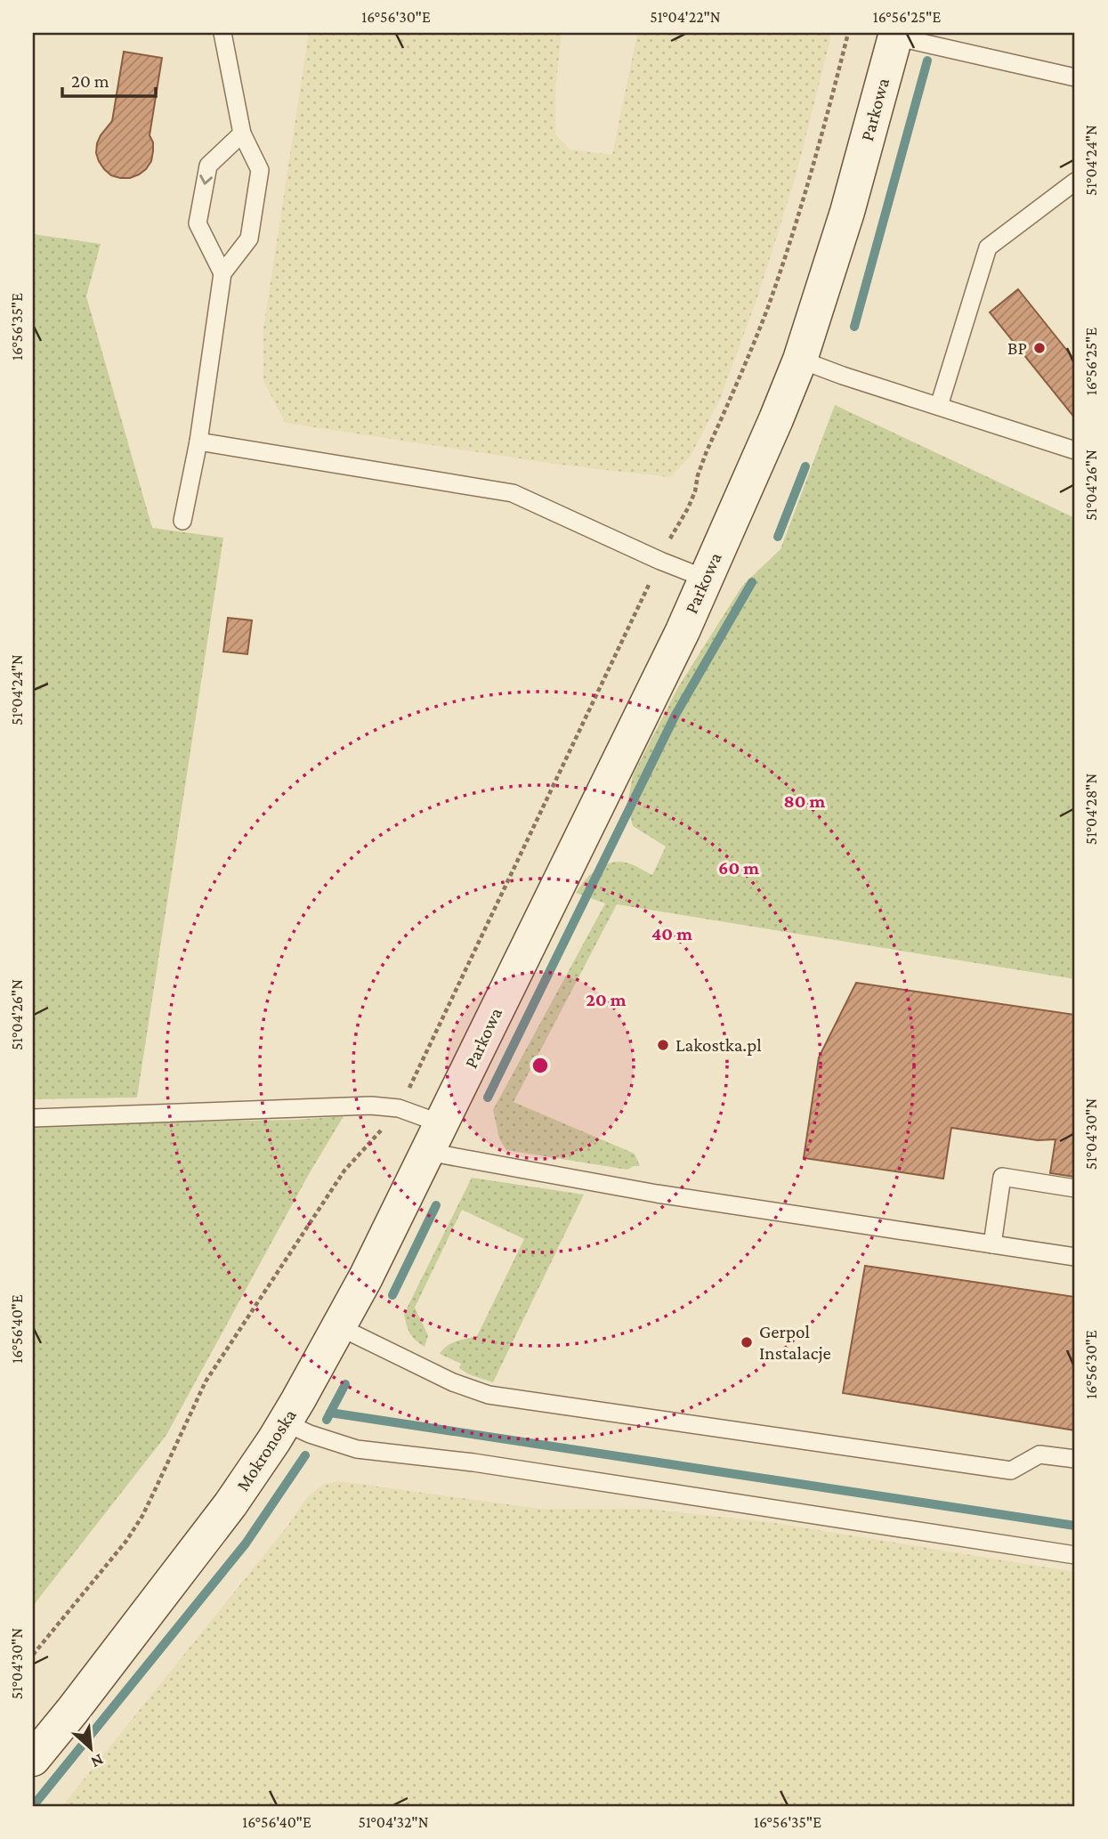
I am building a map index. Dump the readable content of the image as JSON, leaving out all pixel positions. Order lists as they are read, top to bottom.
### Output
{
  "streets": {
    "main road": ["Parkowa", "Mokronoska"]
  },
  "crossings": [
    ["Parkowa", "Mokronoska"]
  ],
  "places": ["BP", "Lakostka.pl", "Gerpol Instalacje"],
  "scale_bar": "20 m",
  "north": "bottom right",
  "coordinates": [
    "16°56'30\"E",
    "51°04'22\"N",
    "16°56'25\"E",
    "51°04'24\"N",
    "16°56'35\"E",
    "51°04'26\"N",
    "51°04'28\"N",
    "51°04'30\"N",
    "16°56'40\"E",
    "51°04'32\"N"
  ],
  "rings": [
    "80 m",
    "60 m",
    "40 m",
    "20 m"
  ]
}
